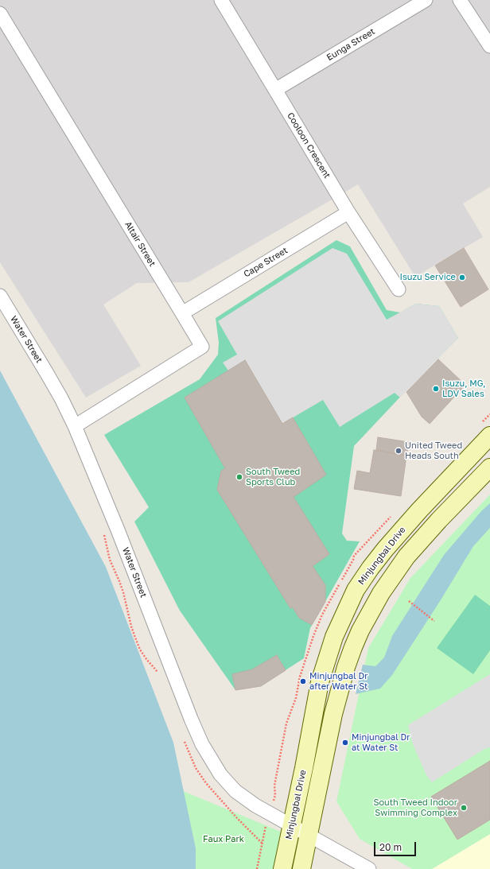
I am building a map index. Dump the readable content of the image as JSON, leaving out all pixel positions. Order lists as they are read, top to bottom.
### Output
{
  "streets": {
    "main road": ["Minjungbal Drive"],
    "street": [
      "Eunga Street",
      "Cooloon Crescent",
      "Altair Street",
      "Cape Street",
      "Water Street"
    ]
  },
  "crossings": [
    ["Eunga Street", "Cooloon Crescent"],
    ["Cooloon Crescent", "Cape Street"],
    ["Altair Street", "Cape Street"],
    ["Altair Street", "Water Street"],
    ["Water Street", "Minjungbal Drive"]
  ],
  "parks": ["Faux Park"],
  "places": [
    "Isuzu Service",
    "Isuzu, MG, LDV Sales",
    "United Tweed Heads South",
    "South Tweed Sports Club",
    "Minjungbal Dr after Water St",
    "Minjungbal Dr at Water St",
    "South Tweed Indoor Swimming Complex"
  ],
  "scale_bar": "20 m"
}
